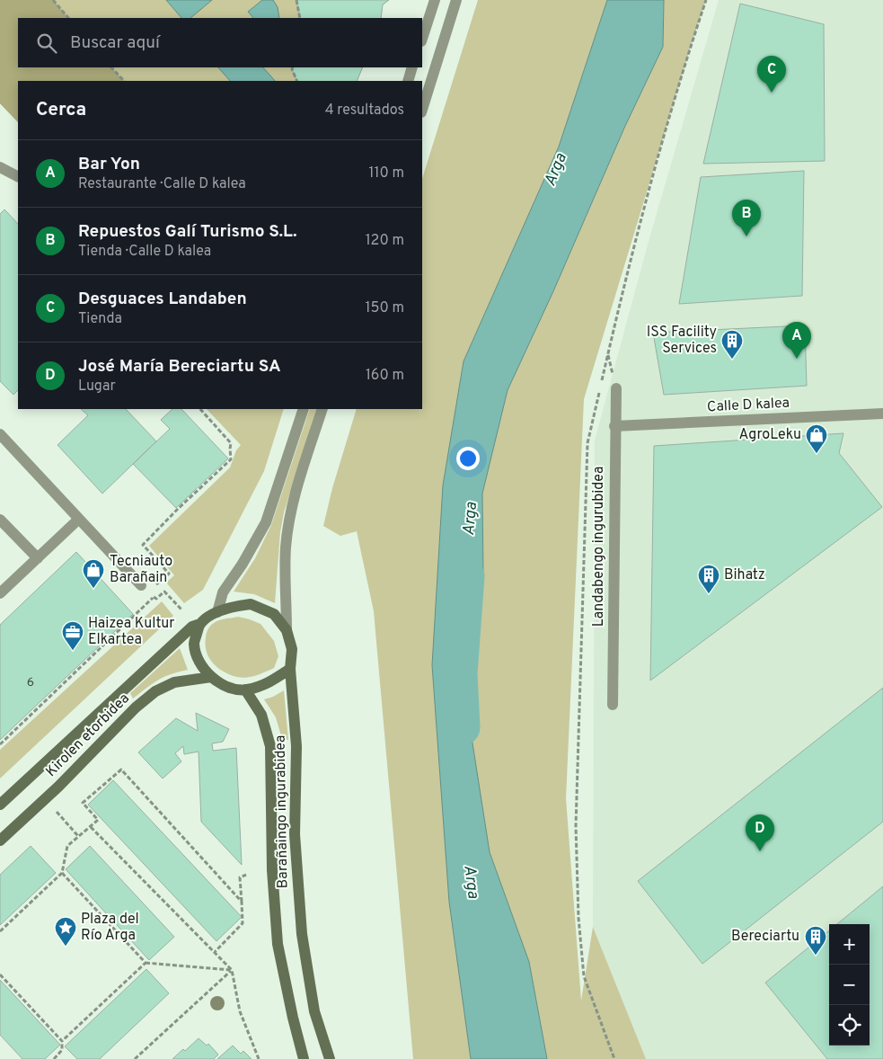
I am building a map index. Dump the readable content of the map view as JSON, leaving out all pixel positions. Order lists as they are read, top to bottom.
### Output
{
  "streets": {
    "main road": ["Kirolen etorbidea", "Barañaingo ingurabidea"],
    "street": ["Calle D kalea", "Landabengo ingurubidea"]
  },
  "crossings": [
    ["Calle D kalea", "Landabengo ingurubidea"],
    ["Kirolen etorbidea", "Barañaingo ingurabidea"]
  ],
  "water": ["Arga"],
  "places": {
    "building": ["ISS Facility Services", "Bihatz", "Bereciartu"],
    "shop": ["AgroLeku", "Tecniauto Barañain"],
    "office": ["Haizea Kultur Elkartea"],
    "place": ["Plaza del Río Arga"]
  },
  "house_numbers": ["6"],
  "page": {
    "search": "Buscar aquí",
    "pins": [
      "C",
      "B",
      "A",
      "D"
    ],
    "heading": ["Cerca", "4 resultados"],
    "list": [
      {
        "mark": "A",
        "name": "Bar Yon",
        "note": "Restaurante · Calle D kalea",
        "value": "110 m"
      },
      {
        "mark": "B",
        "name": "Repuestos Galí Turismo S.L.",
        "note": "Tienda · Calle D kalea",
        "value": "120 m"
      },
      {
        "mark": "C",
        "name": "Desguaces Landaben",
        "note": "Tienda",
        "value": "150 m"
      },
      {
        "mark": "D",
        "name": "José María Bereciartu SA",
        "note": "Lugar",
        "value": "160 m"
      }
    ],
    "map_buttons": ["+", "−"]
  }
}
